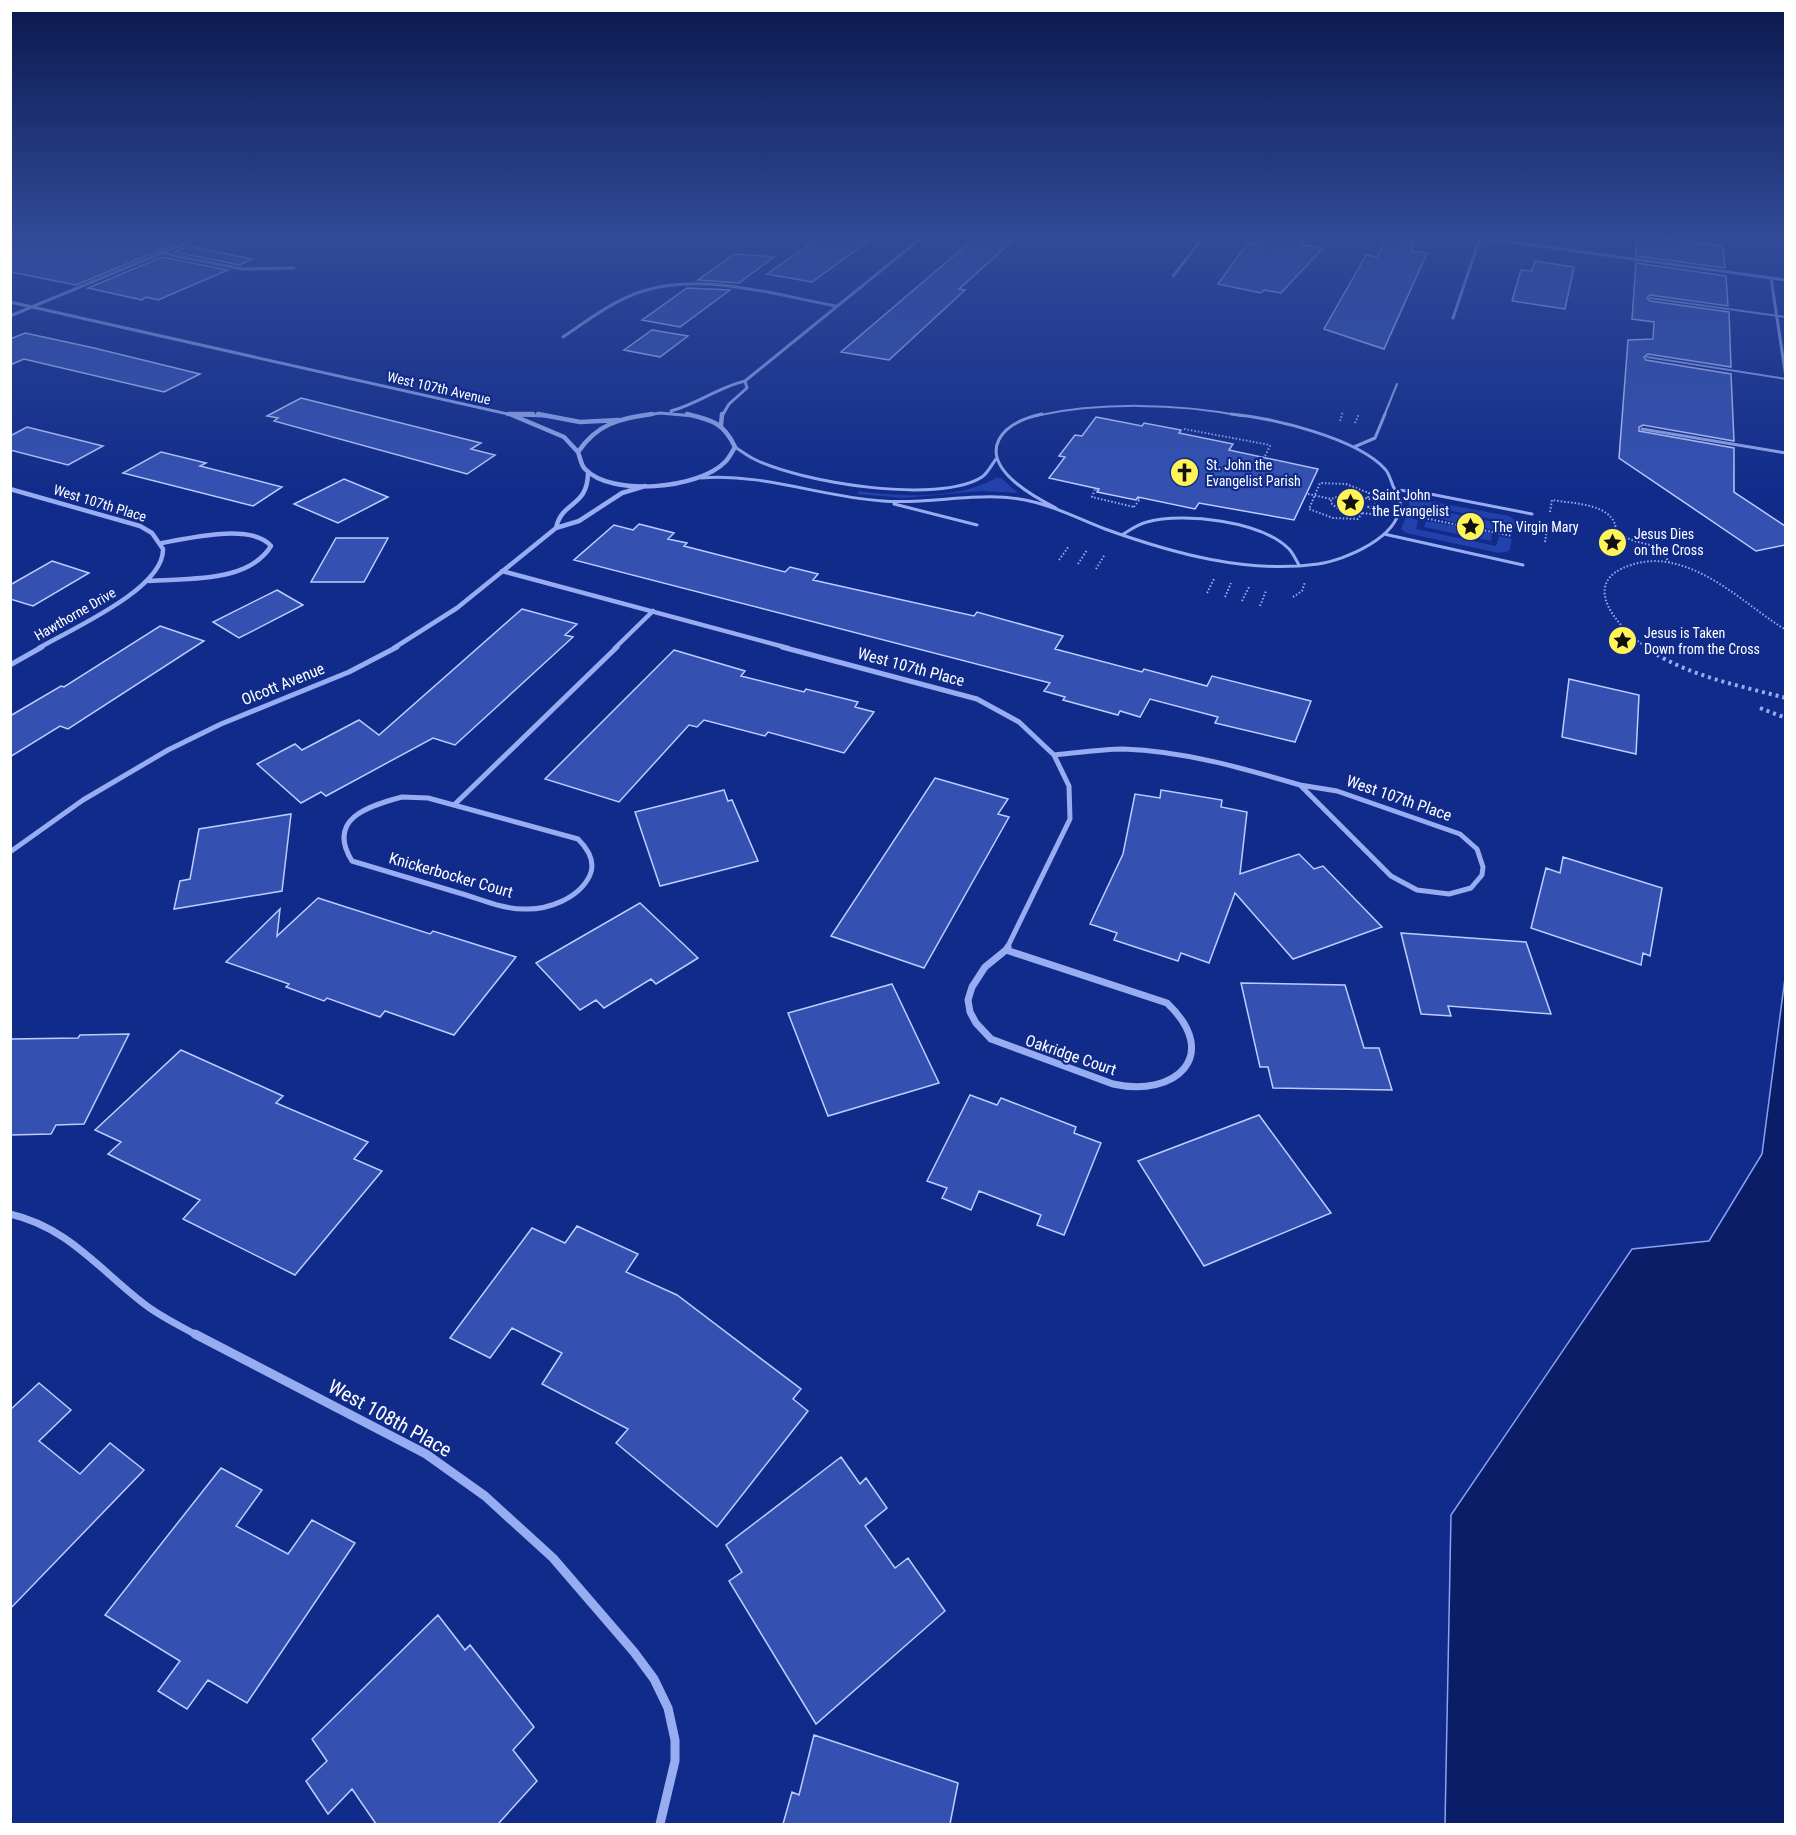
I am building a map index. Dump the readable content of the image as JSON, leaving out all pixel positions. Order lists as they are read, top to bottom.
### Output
{
  "streets": {
    "street": [
      "West 107th Avenue",
      "West 107th Place",
      "Hawthorne Drive",
      "Olcott Avenue",
      "Knickerbocker Court",
      "Oakridge Court",
      "West 108th Place"
    ]
  },
  "crossings": [
    ["West 107th Place", "Hawthorne Drive"],
    ["West 107th Place", "Olcott Avenue"],
    ["West 107th Place", "Oakridge Court"]
  ],
  "places": {
    "church": ["St. John the Evangelist Parish"],
    "place": [
      "Saint John the Evangelist",
      "The Virgin Mary",
      "Jesus Dies on the Cross",
      "Jesus is Taken Down from the Cross"
    ]
  }
}
